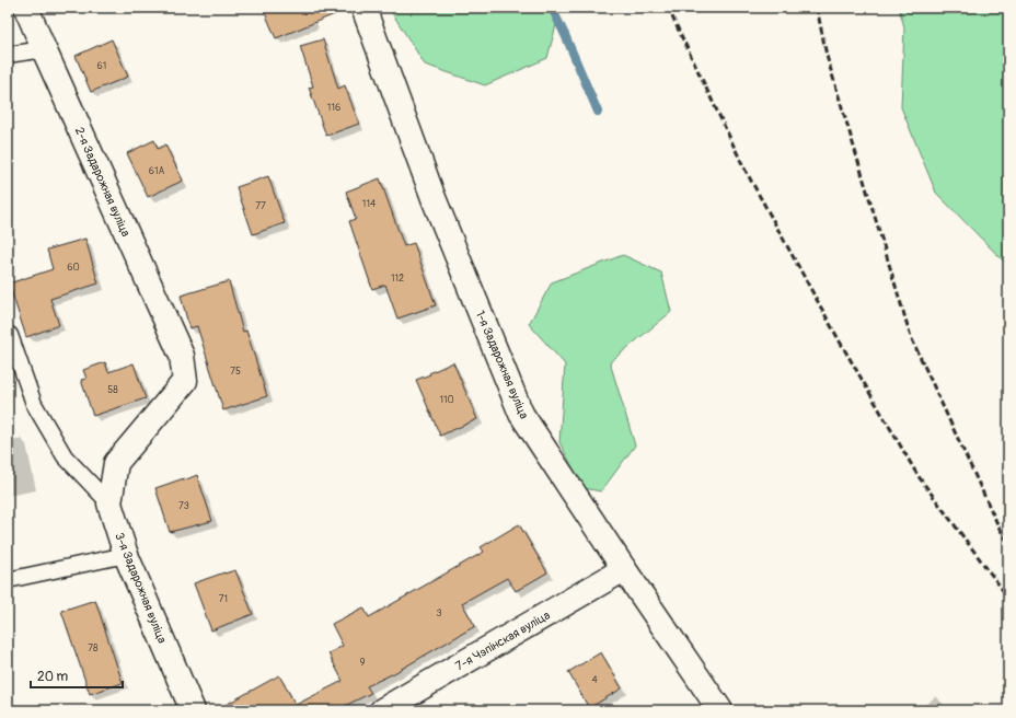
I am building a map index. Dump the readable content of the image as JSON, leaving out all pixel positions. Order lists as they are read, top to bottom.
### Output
{
  "streets": {
    "street": [
      "2-я Задарожная вуліца",
      "1-я Задарожная вуліца",
      "3-я Задарожная вуліца",
      "7-я Чэпінская вуліца"
    ]
  },
  "crossings": [
    ["2-я Задарожная вуліца", "3-я Задарожная вуліца"],
    ["1-я Задарожная вуліца", "7-я Чэпінская вуліца"]
  ],
  "house_numbers": [
    "61",
    "116",
    "61А",
    "114",
    "77",
    "60",
    "112",
    "75",
    "58",
    "110",
    "73",
    "71",
    "3",
    "78",
    "9",
    "4"
  ],
  "scale_bar": "20 m"
}
